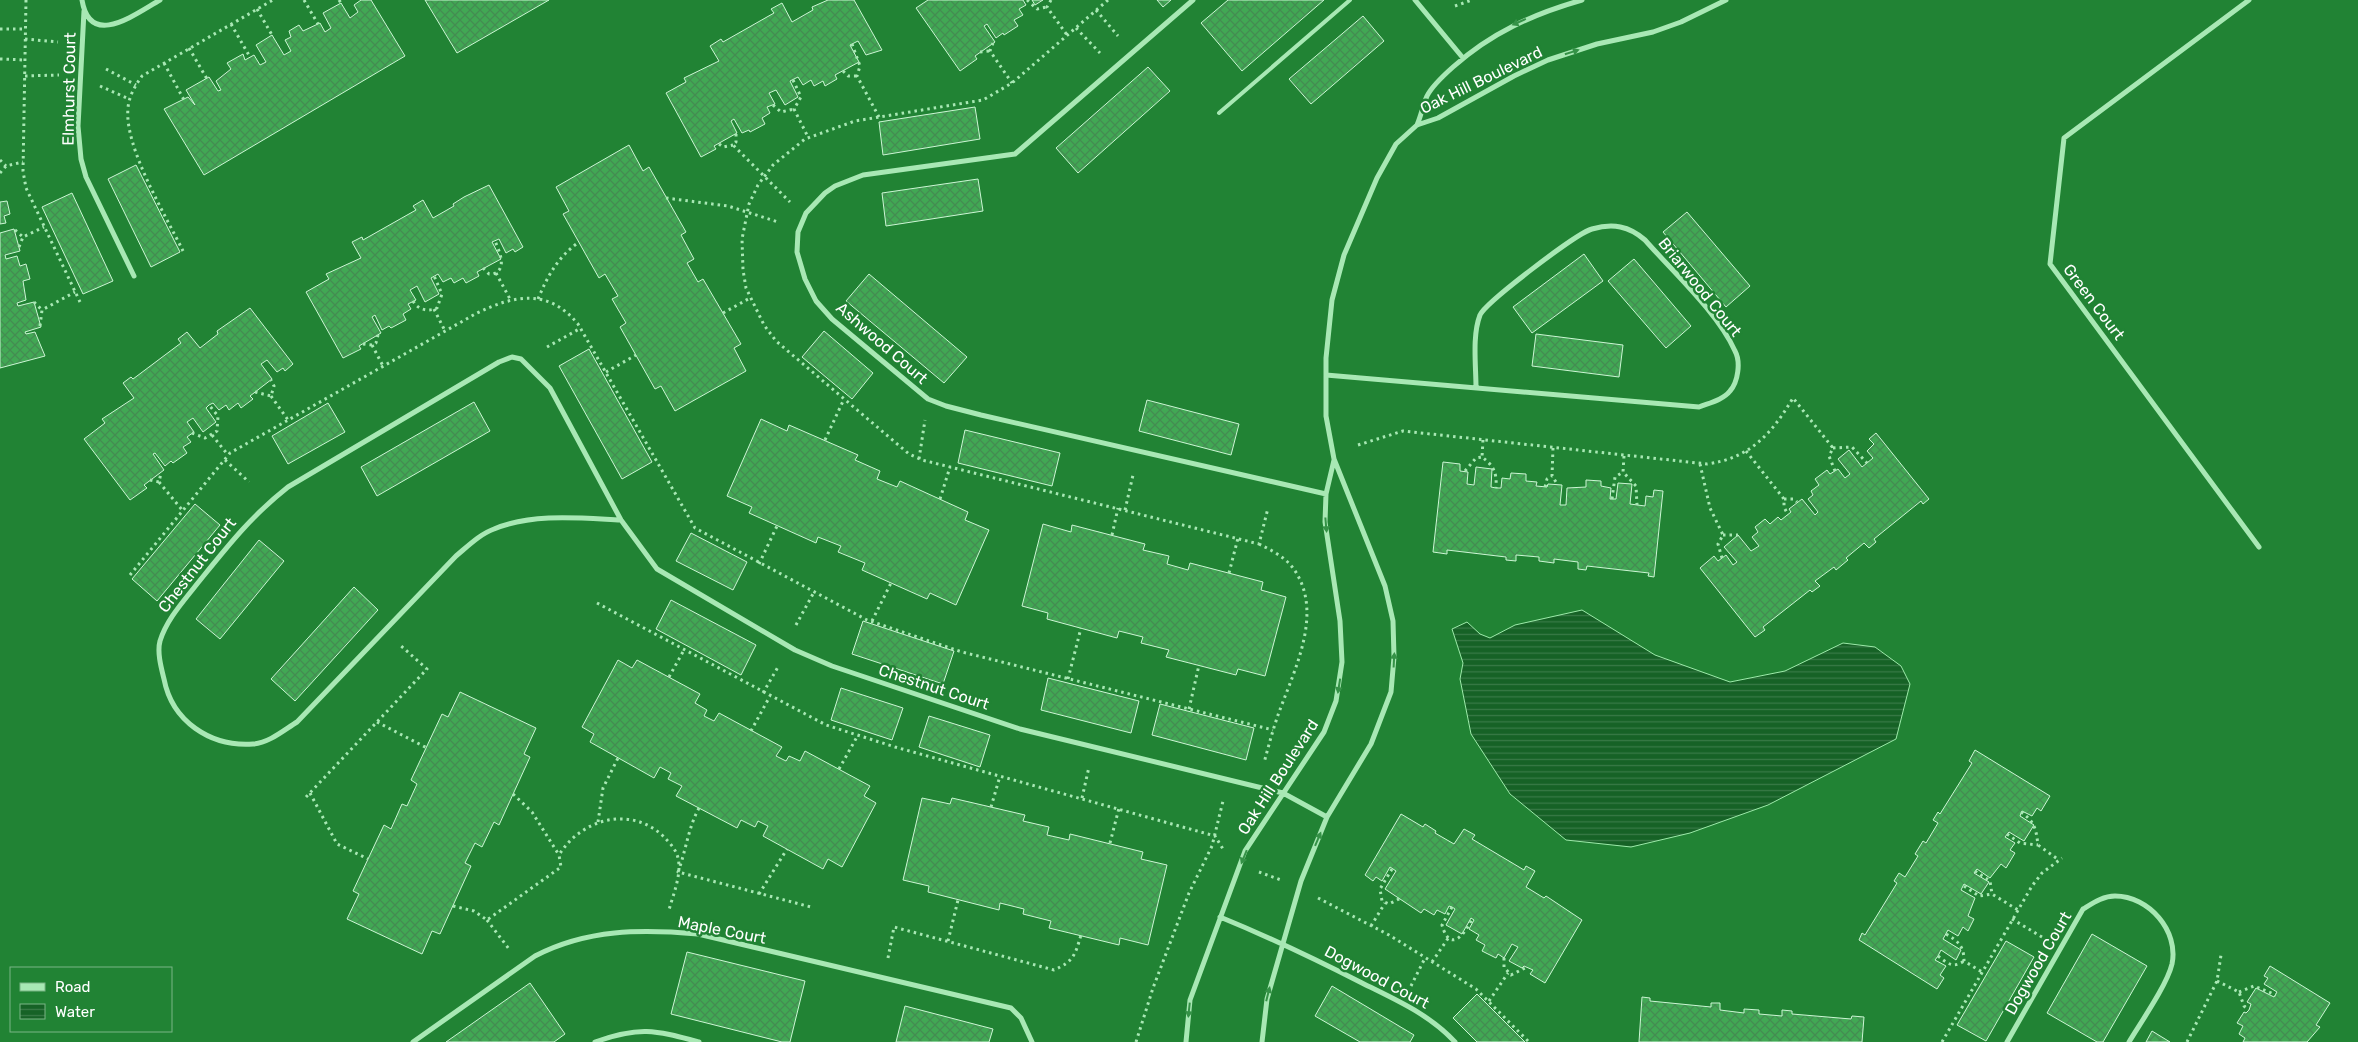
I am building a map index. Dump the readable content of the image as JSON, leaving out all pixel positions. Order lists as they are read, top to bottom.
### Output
{
  "streets": {
    "street": [
      "Oak Hill Boulevard",
      "Elmhurst Court",
      "Briarwood Court",
      "Green Court",
      "Ashwood Court",
      "Chestnut Court",
      "Maple Court",
      "Dogwood Court"
    ]
  },
  "crossings": [
    ["Oak Hill Boulevard", "Briarwood Court"],
    ["Oak Hill Boulevard", "Ashwood Court"],
    ["Oak Hill Boulevard", "Chestnut Court"],
    ["Oak Hill Boulevard", "Dogwood Court"]
  ],
  "legend": ["Road", "Water"]
}
